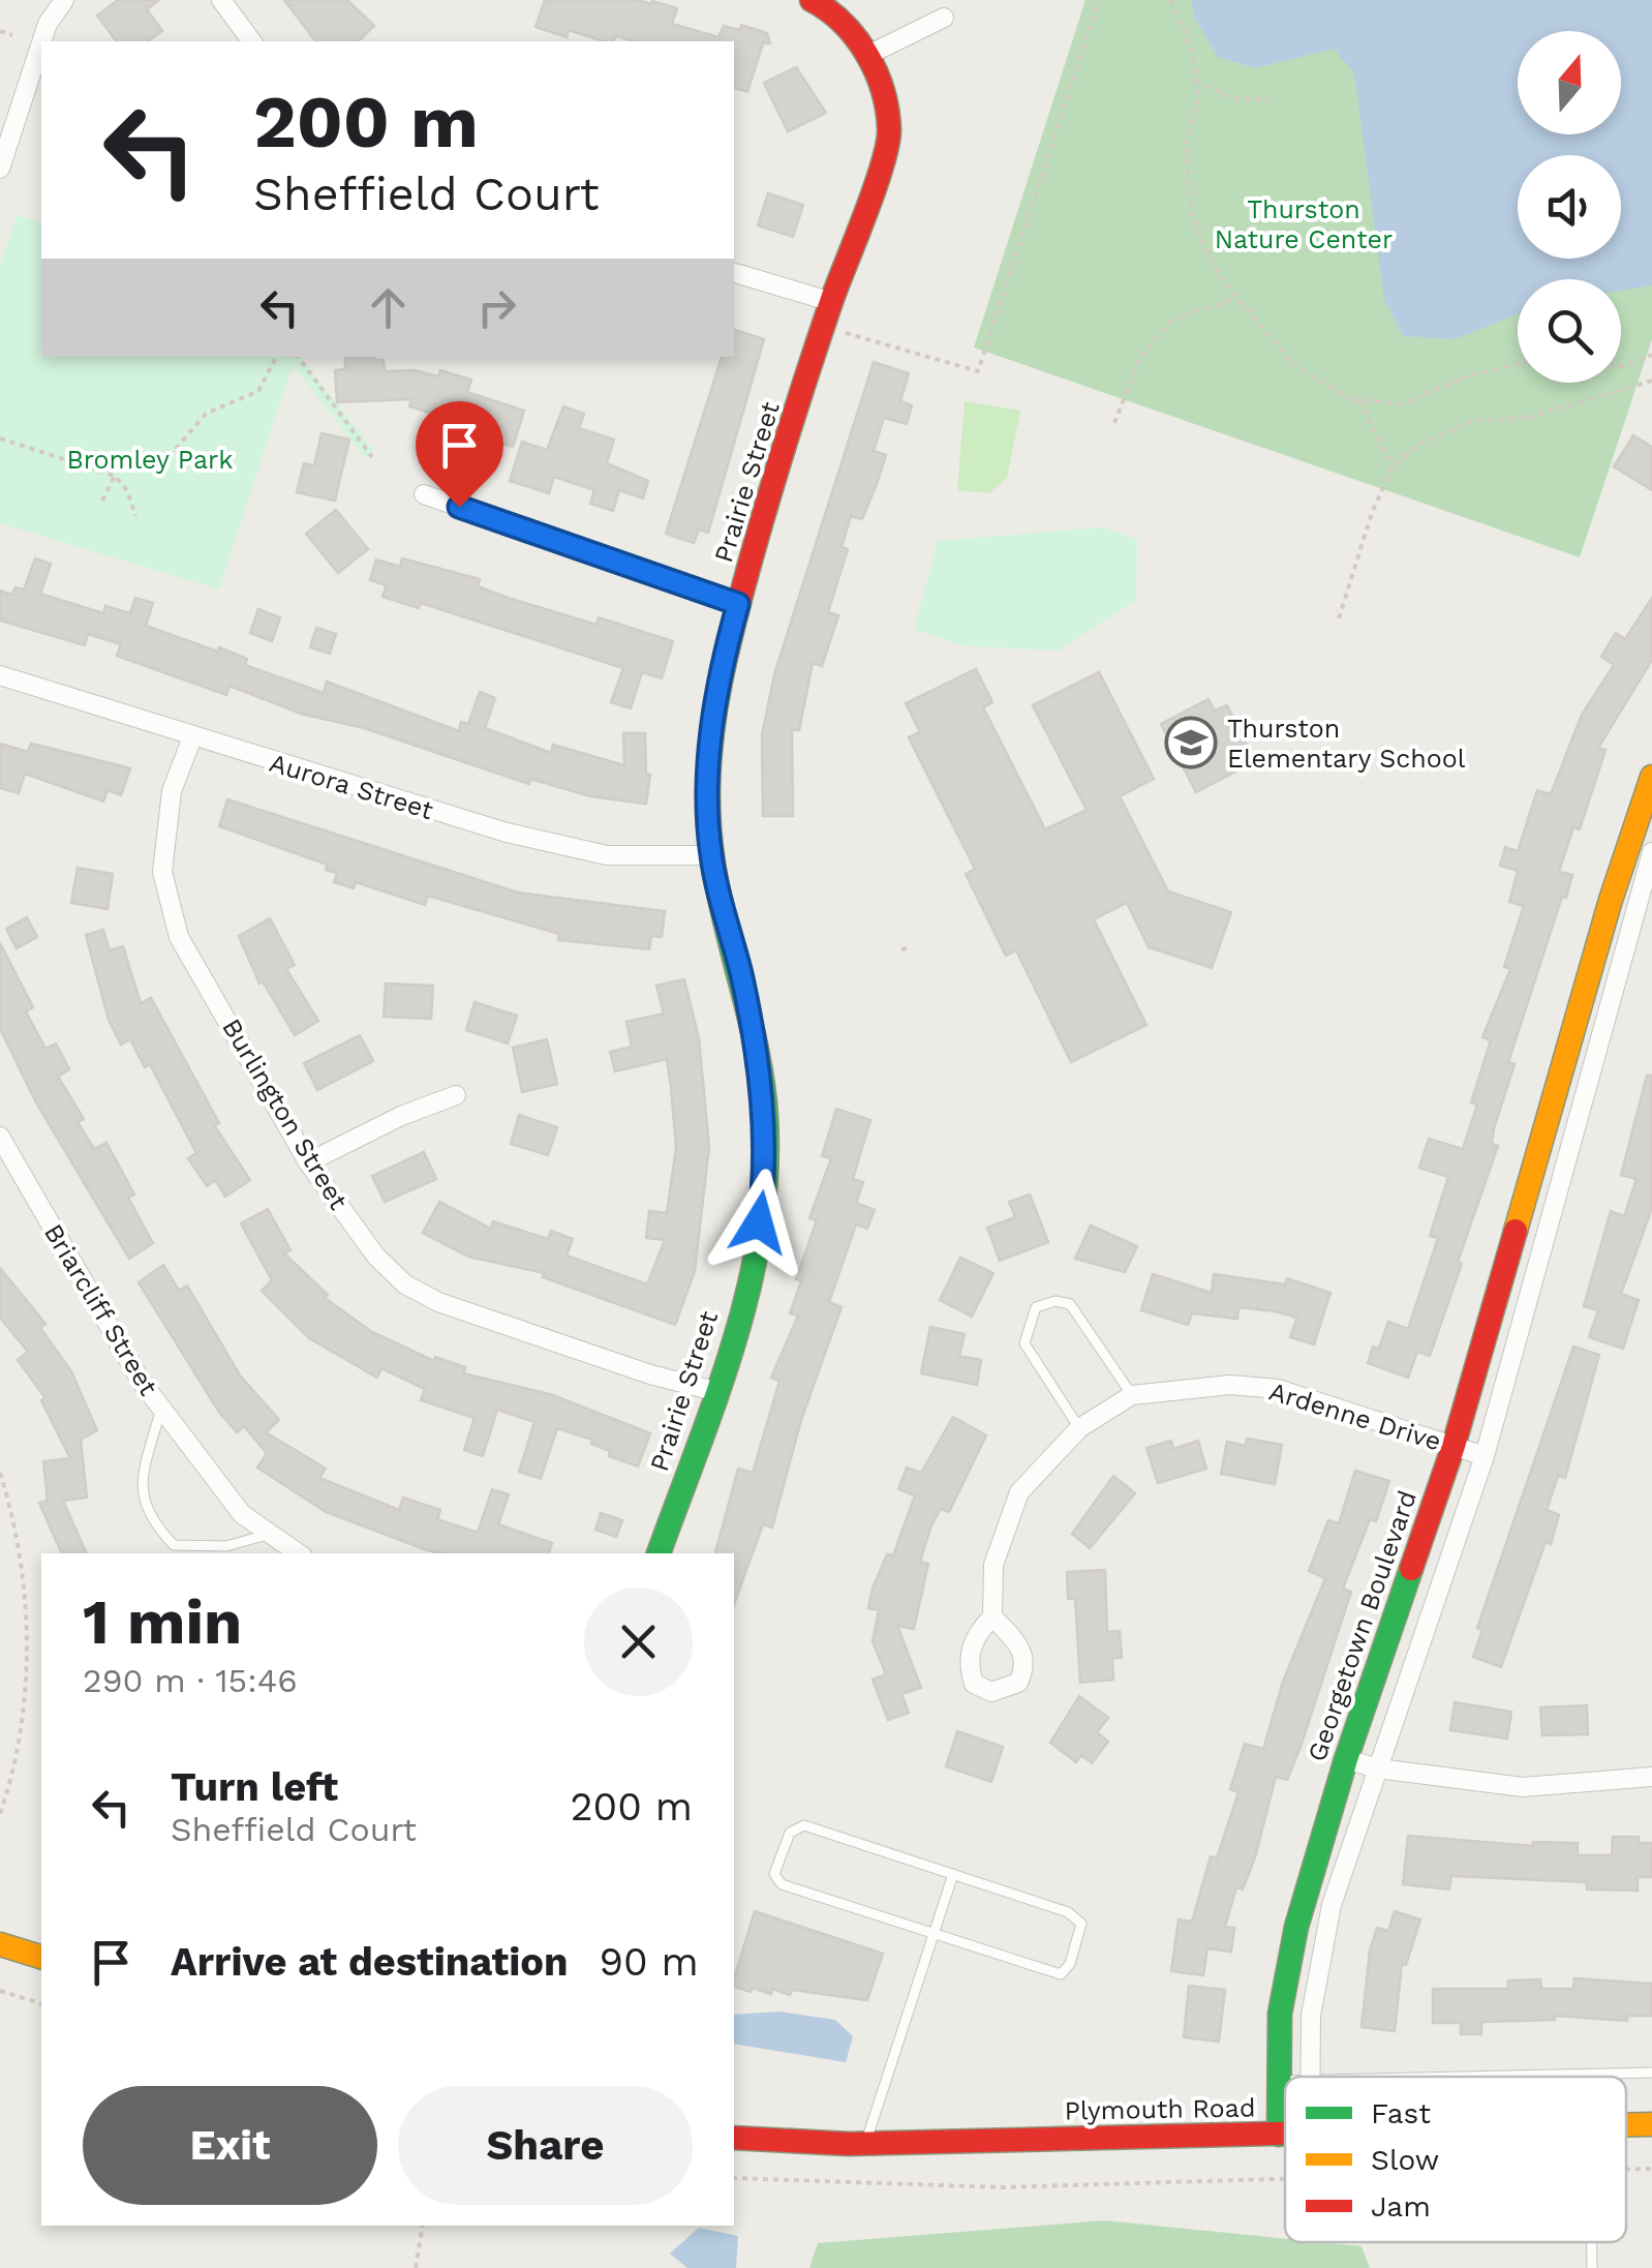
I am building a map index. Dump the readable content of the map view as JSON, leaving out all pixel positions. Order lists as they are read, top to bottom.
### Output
{
  "streets": {
    "street": [
      "Prairie Street",
      "Aurora Street",
      "Burlington Street",
      "Briarcliff Street",
      "Ardenne Drive",
      "Georgetown Boulevard",
      "Plymouth Road"
    ]
  },
  "crossings": [
    ["Prairie Street", "Aurora Street"],
    ["Prairie Street", "Burlington Street"],
    ["Aurora Street", "Burlington Street"],
    ["Ardenne Drive", "Georgetown Boulevard"],
    ["Georgetown Boulevard", "Plymouth Road"]
  ],
  "parks": ["Thurston Nature Center", "Bromley Park"],
  "places": {
    "school or university": ["Thurston Elementary School"]
  },
  "legend": ["Fast", "Slow", "Jam"],
  "north": "top",
  "page": {
    "turn": ["200 m", "Sheffield Court"],
    "heading": ["1 min", "290 m · 15:46"],
    "list": [
      {
        "name": "Turn left",
        "note": "Sheffield Court",
        "value": "200 m"
      },
      {
        "name": "Arrive at destination",
        "value": "90 m"
      }
    ],
    "buttons": ["Exit", "Share"]
  }
}
